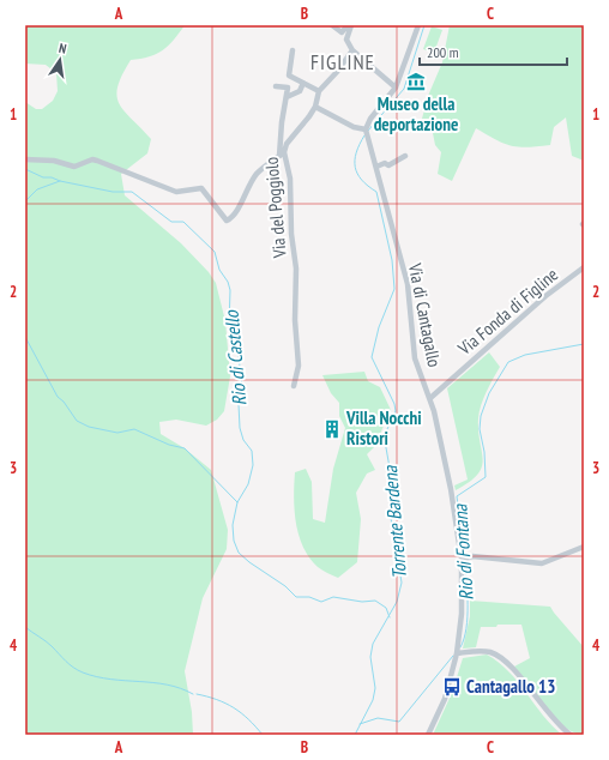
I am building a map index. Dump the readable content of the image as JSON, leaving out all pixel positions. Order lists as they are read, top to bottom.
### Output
{
  "streets": {
    "street": ["Via del Poggiolo", "Via Fonda di Figline", "Via di Cantagallo"]
  },
  "crossings": [
    ["Via Fonda di Figline", "Via di Cantagallo"]
  ],
  "districts": ["FIGLINE"],
  "water": ["Rio di Castello", "Torrente Bardena", "Rio di Fontana"],
  "places": {
    "museum": ["Museo della deportazione"],
    "building": ["Villa Nocchi Ristori"],
    "bus stop": ["Cantagallo 13"]
  },
  "scale_bar": "200 m",
  "north": "top",
  "grid": {
    "columns": ["A", "B", "C"],
    "rows": [
      "1",
      "2",
      "3",
      "4"
    ]
  }
}
